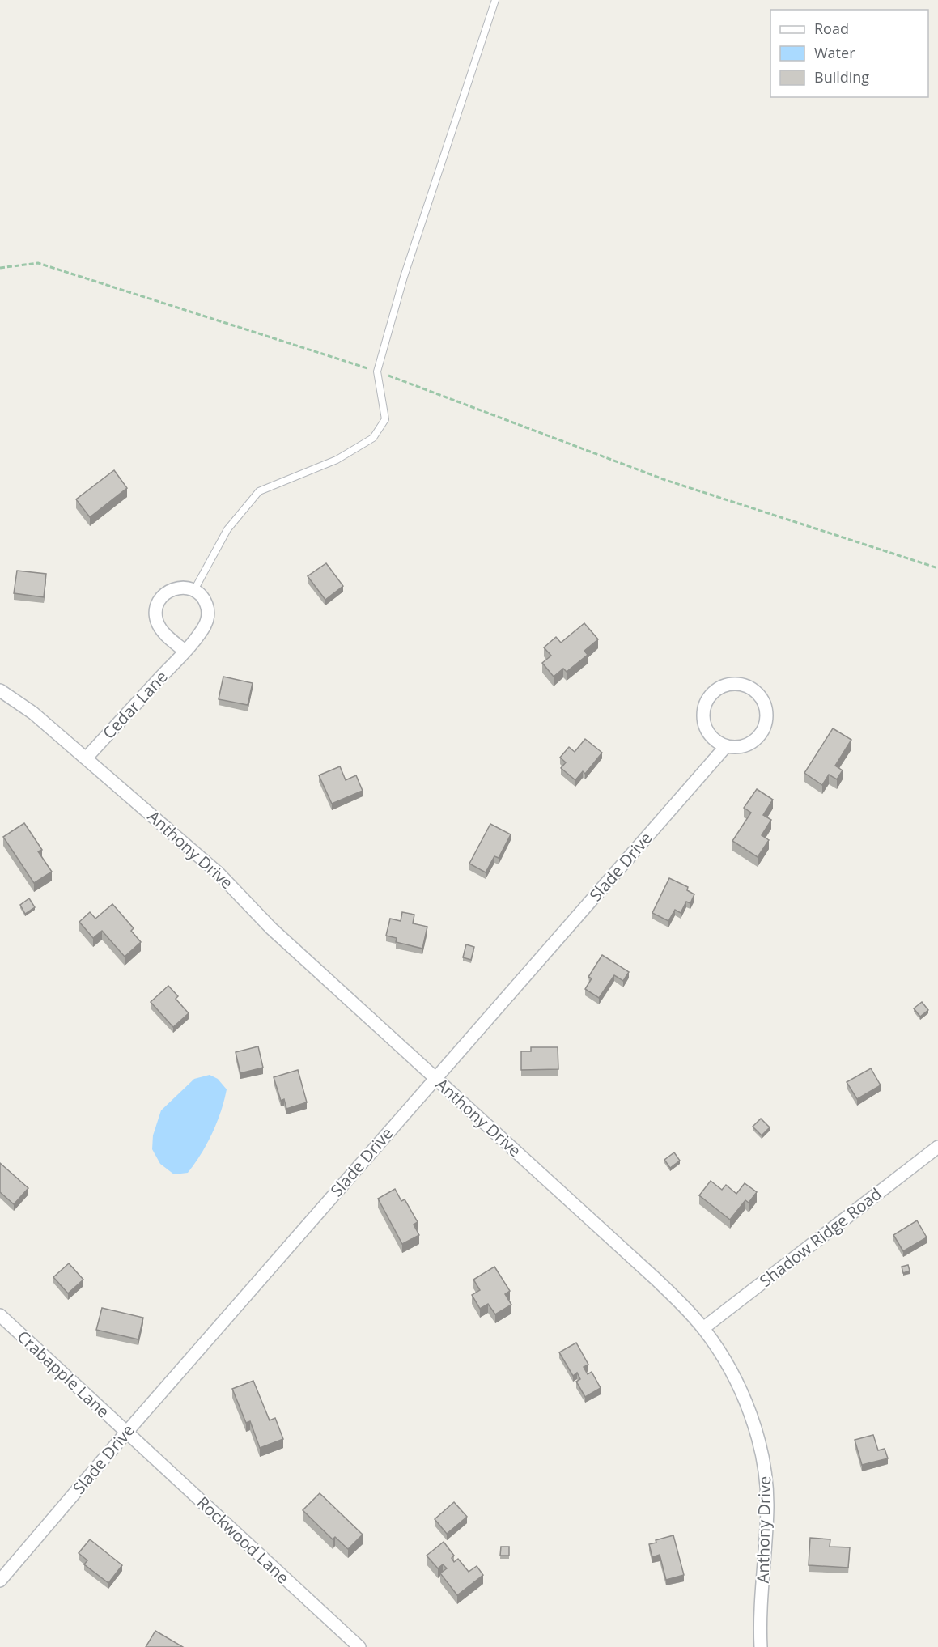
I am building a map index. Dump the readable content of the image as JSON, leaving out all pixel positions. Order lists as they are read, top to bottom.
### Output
{
  "streets": {
    "street": [
      "Cedar Lane",
      "Anthony Drive",
      "Slade Drive",
      "Shadow Ridge Road",
      "Crabapple Lane",
      "Rockwood Lane"
    ]
  },
  "crossings": [
    ["Cedar Lane", "Anthony Drive"],
    ["Anthony Drive", "Slade Drive"],
    ["Anthony Drive", "Shadow Ridge Road"],
    ["Slade Drive", "Crabapple Lane"],
    ["Slade Drive", "Rockwood Lane"],
    ["Crabapple Lane", "Rockwood Lane"]
  ],
  "legend": ["Road", "Water", "Building"]
}
